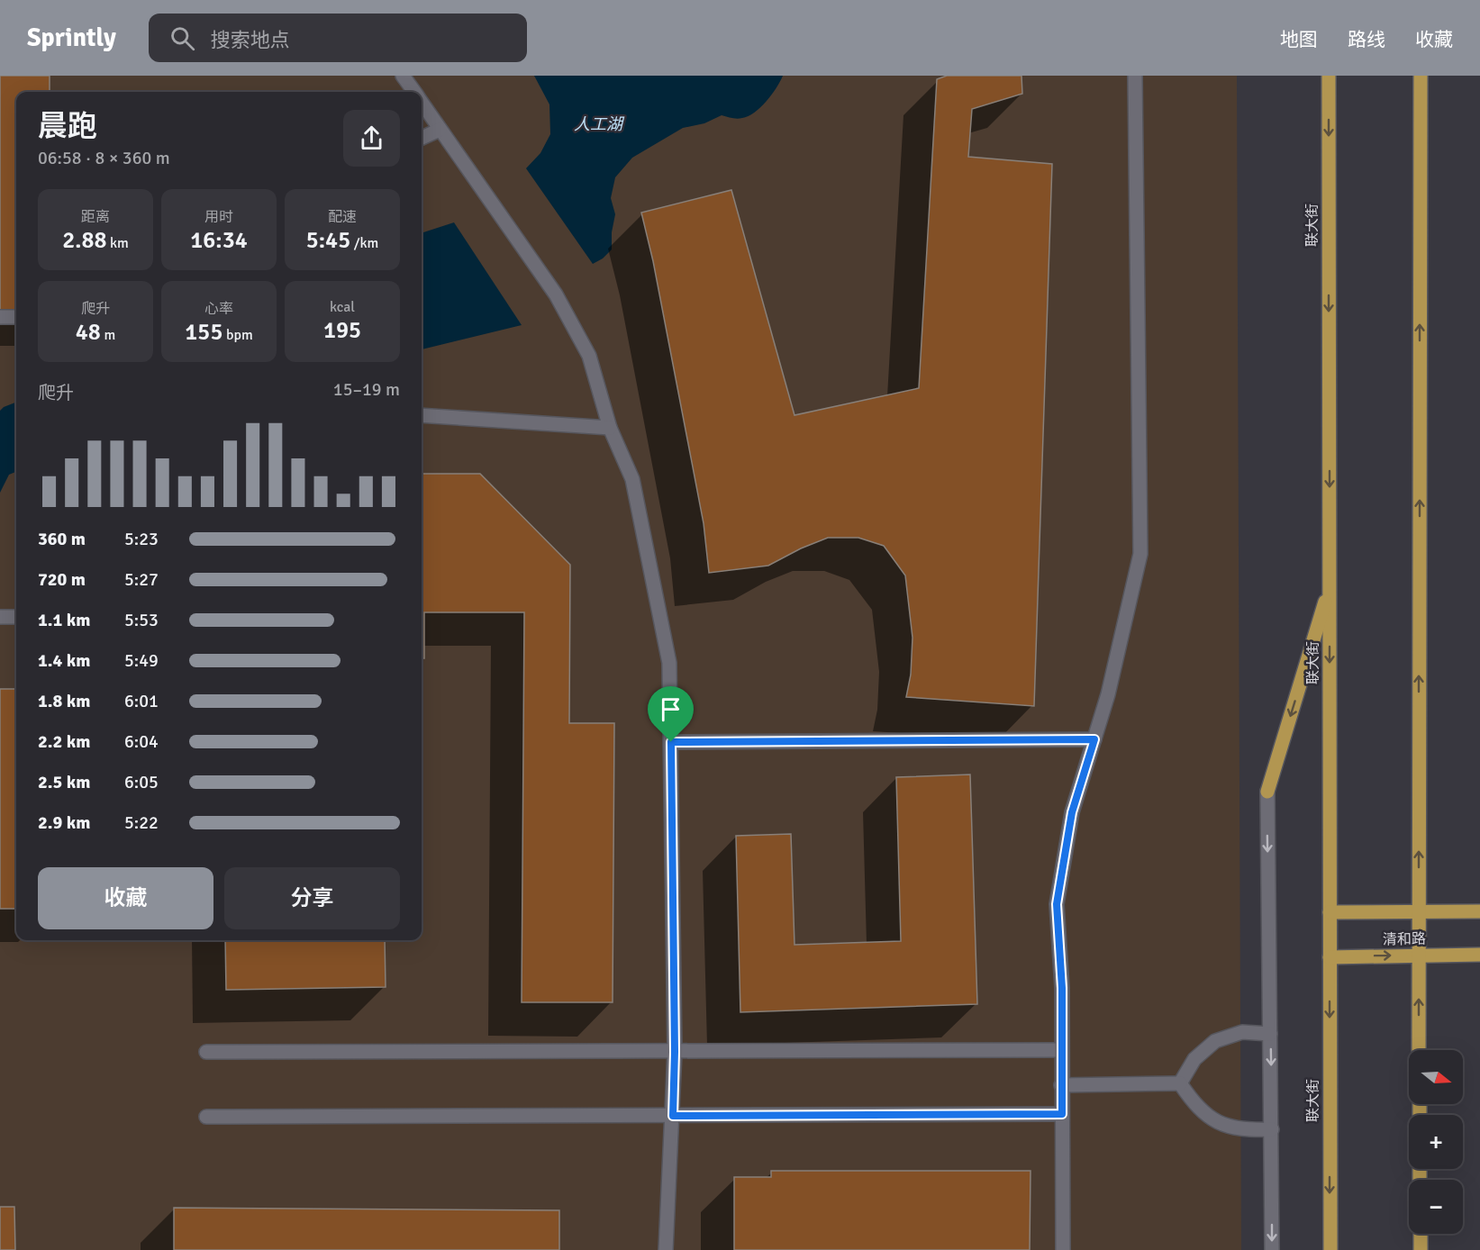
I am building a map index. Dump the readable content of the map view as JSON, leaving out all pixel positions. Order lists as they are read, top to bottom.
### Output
{
  "streets": {
    "main road": ["联大街", "清和路"]
  },
  "crossings": [
    ["联大街", "清和路"]
  ],
  "water": ["人工湖"],
  "north": "right",
  "page": {
    "header": "Sprintly",
    "search": "搜索地点",
    "nav": ["地图", "路线", "收藏"],
    "heading": ["晨跑", "06:58 · 8 × 360 m"],
    "stats": [
      ["距离", "2.88 km"],
      ["用时", "16:34"],
      ["配速", "5:45 /km"],
      ["爬升", "48 m"],
      ["心率", "155 bpm"],
      ["kcal", "195"]
    ],
    "chart": ["爬升", "15–19 m"],
    "list": [
      {
        "name": "360 m",
        "note": "5:23"
      },
      {
        "name": "720 m",
        "note": "5:27"
      },
      {
        "name": "1.1 km",
        "note": "5:53"
      },
      {
        "name": "1.4 km",
        "note": "5:49"
      },
      {
        "name": "1.8 km",
        "note": "6:01"
      },
      {
        "name": "2.2 km",
        "note": "6:04"
      },
      {
        "name": "2.5 km",
        "note": "6:05"
      },
      {
        "name": "2.9 km",
        "note": "5:22"
      }
    ],
    "buttons": ["收藏", "分享"],
    "map_buttons": ["+", "−"]
  }
}
